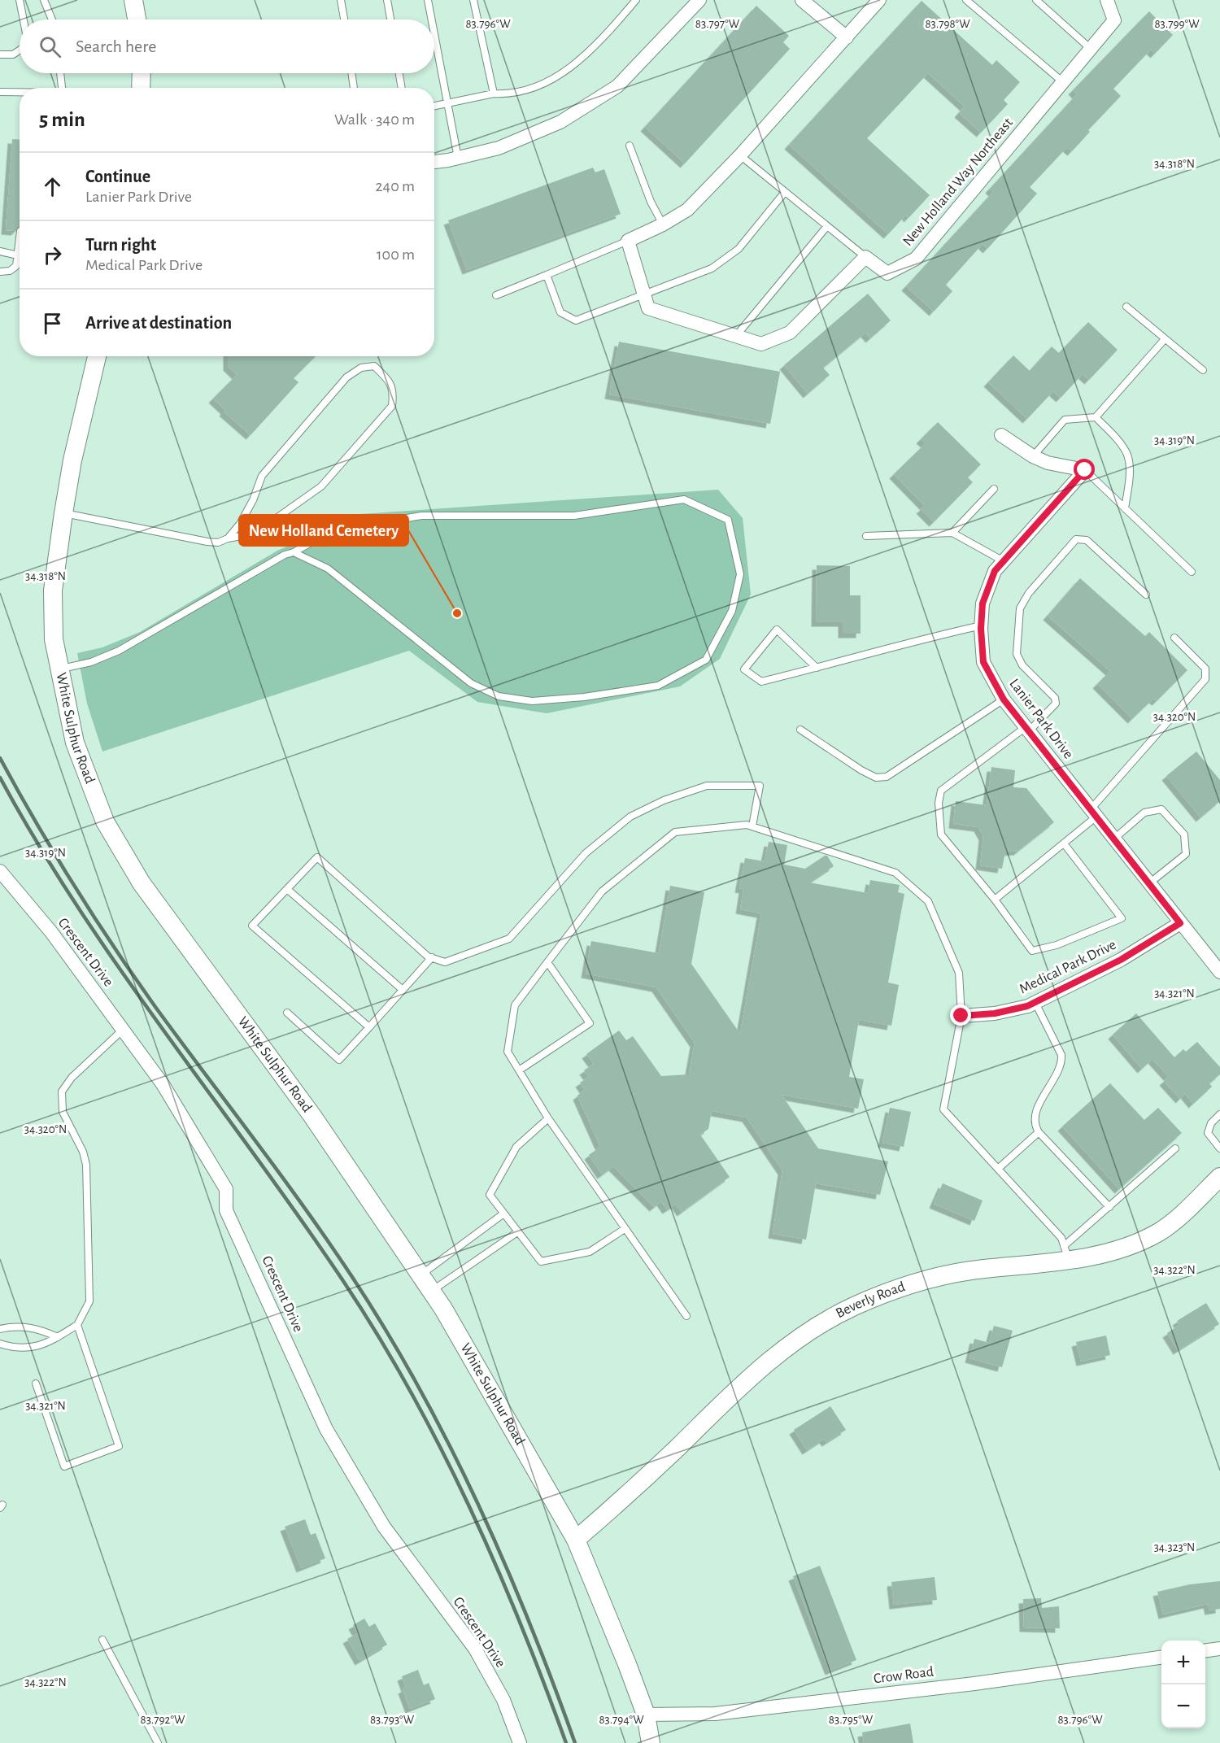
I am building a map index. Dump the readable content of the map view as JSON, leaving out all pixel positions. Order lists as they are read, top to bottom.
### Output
{
  "streets": {
    "street": [
      "New Holland Way Northeast",
      "Lanier Park Drive",
      "White Sulphur Road",
      "Crescent Drive",
      "Medical Park Drive",
      "Beverly Road",
      "Crow Road"
    ]
  },
  "crossings": [
    ["Lanier Park Drive", "Medical Park Drive"],
    ["White Sulphur Road", "Beverly Road"],
    ["White Sulphur Road", "Crow Road"]
  ],
  "places": ["New Holland Cemetery"],
  "page": {
    "search": "Search here",
    "heading": ["5 min", "Walk · 340 m"],
    "list": [
      ["Continue", "Lanier Park Drive", "240 m"],
      ["Turn right", "Medical Park Drive", "100 m"],
      "Arrive at destination"
    ],
    "map_buttons": ["+", "−"]
  },
  "coordinates": [
    "83.799°W",
    "83.796°W",
    "83.797°W",
    "83.798°W",
    "34.318°N",
    "34.319°N",
    "34.320°N",
    "34.321°N",
    "34.322°N",
    "34.323°N",
    "83.792°W",
    "83.793°W",
    "83.794°W",
    "83.795°W"
  ]
}
